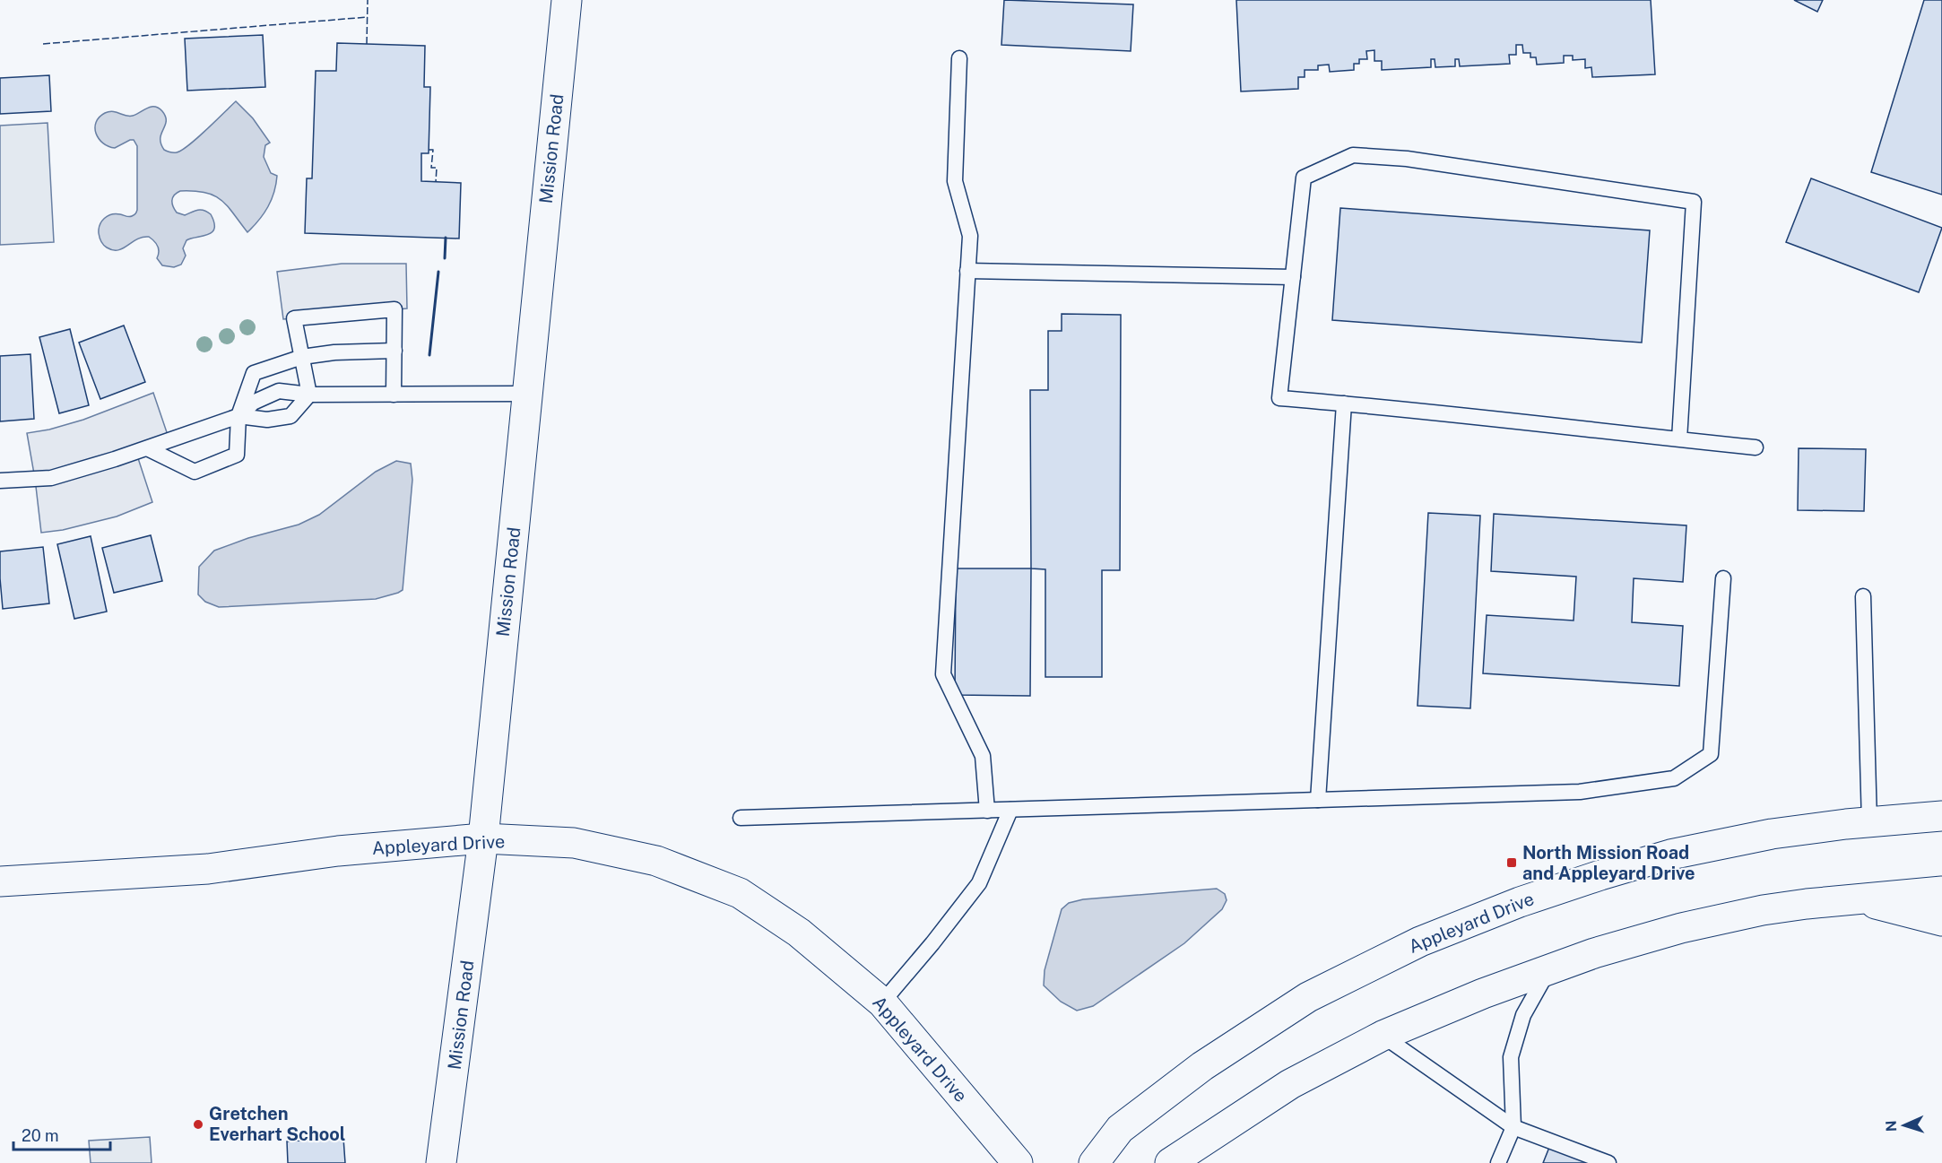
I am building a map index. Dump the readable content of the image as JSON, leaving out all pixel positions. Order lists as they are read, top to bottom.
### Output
{
  "streets": {
    "street": ["Mission Road", "Appleyard Drive"]
  },
  "crossings": [
    ["Mission Road", "Appleyard Drive"]
  ],
  "places": {
    "transit": ["North Mission Road and Appleyard Drive"],
    "other": ["Gretchen Everhart School"]
  },
  "scale_bar": "20 m",
  "north": "left"
}
